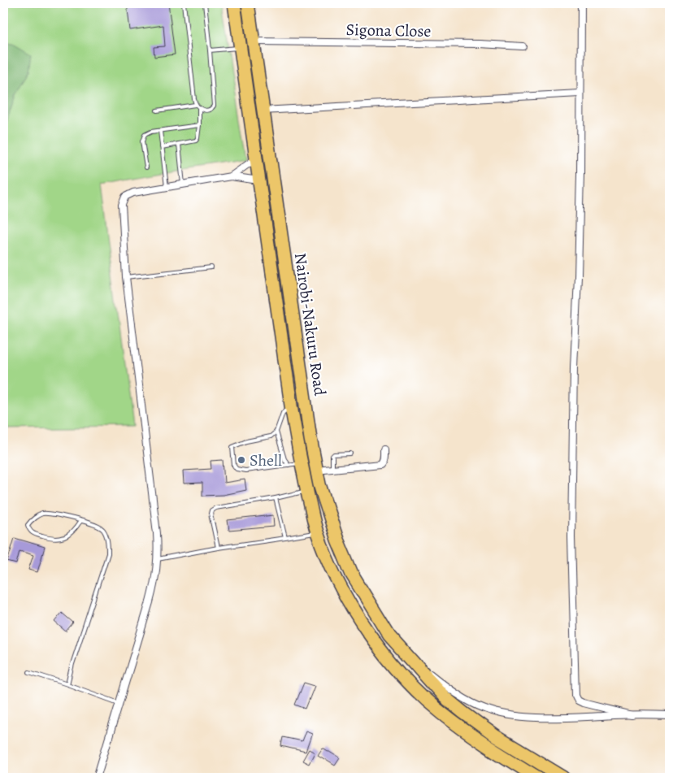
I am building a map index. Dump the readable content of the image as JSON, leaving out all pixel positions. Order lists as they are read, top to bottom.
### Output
{
  "streets": {
    "highway": ["Nairobi-Nakuru Road"],
    "street": ["Sigona Close"]
  },
  "crossings": [
    ["Sigona Close", "Nairobi-Nakuru Road"]
  ],
  "places": ["Shell"]
}
